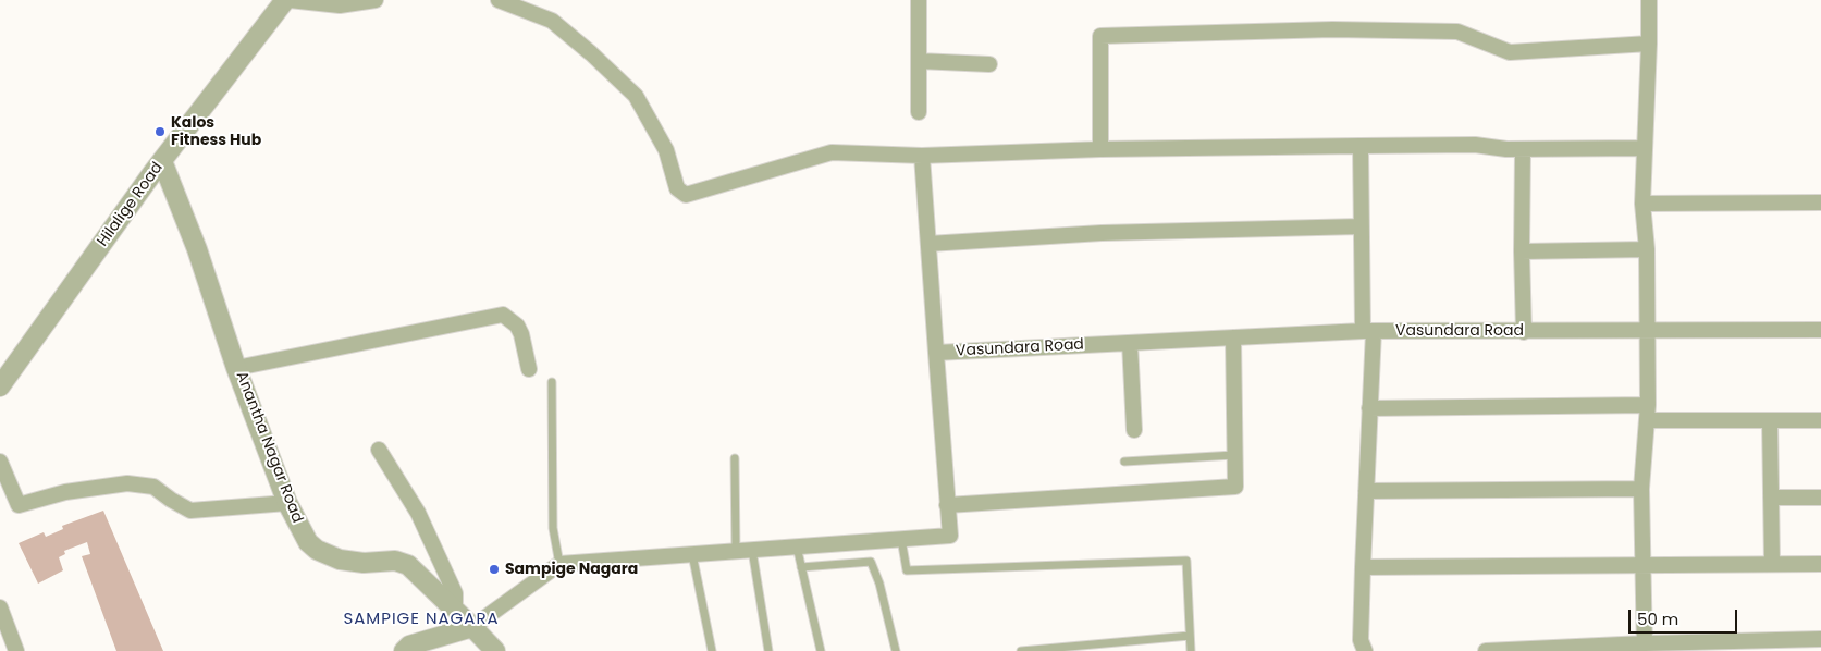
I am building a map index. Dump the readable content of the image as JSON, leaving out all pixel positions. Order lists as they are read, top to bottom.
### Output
{
  "streets": {
    "street": ["Hilalige Road", "Vasundara Road", "Anantha Nagar Road"]
  },
  "crossings": [
    ["Hilalige Road", "Anantha Nagar Road"]
  ],
  "districts": ["SAMPIGE NAGARA"],
  "places": ["Kalos Fitness Hub", "Sampige Nagara"],
  "scale_bar": "50 m"
}
